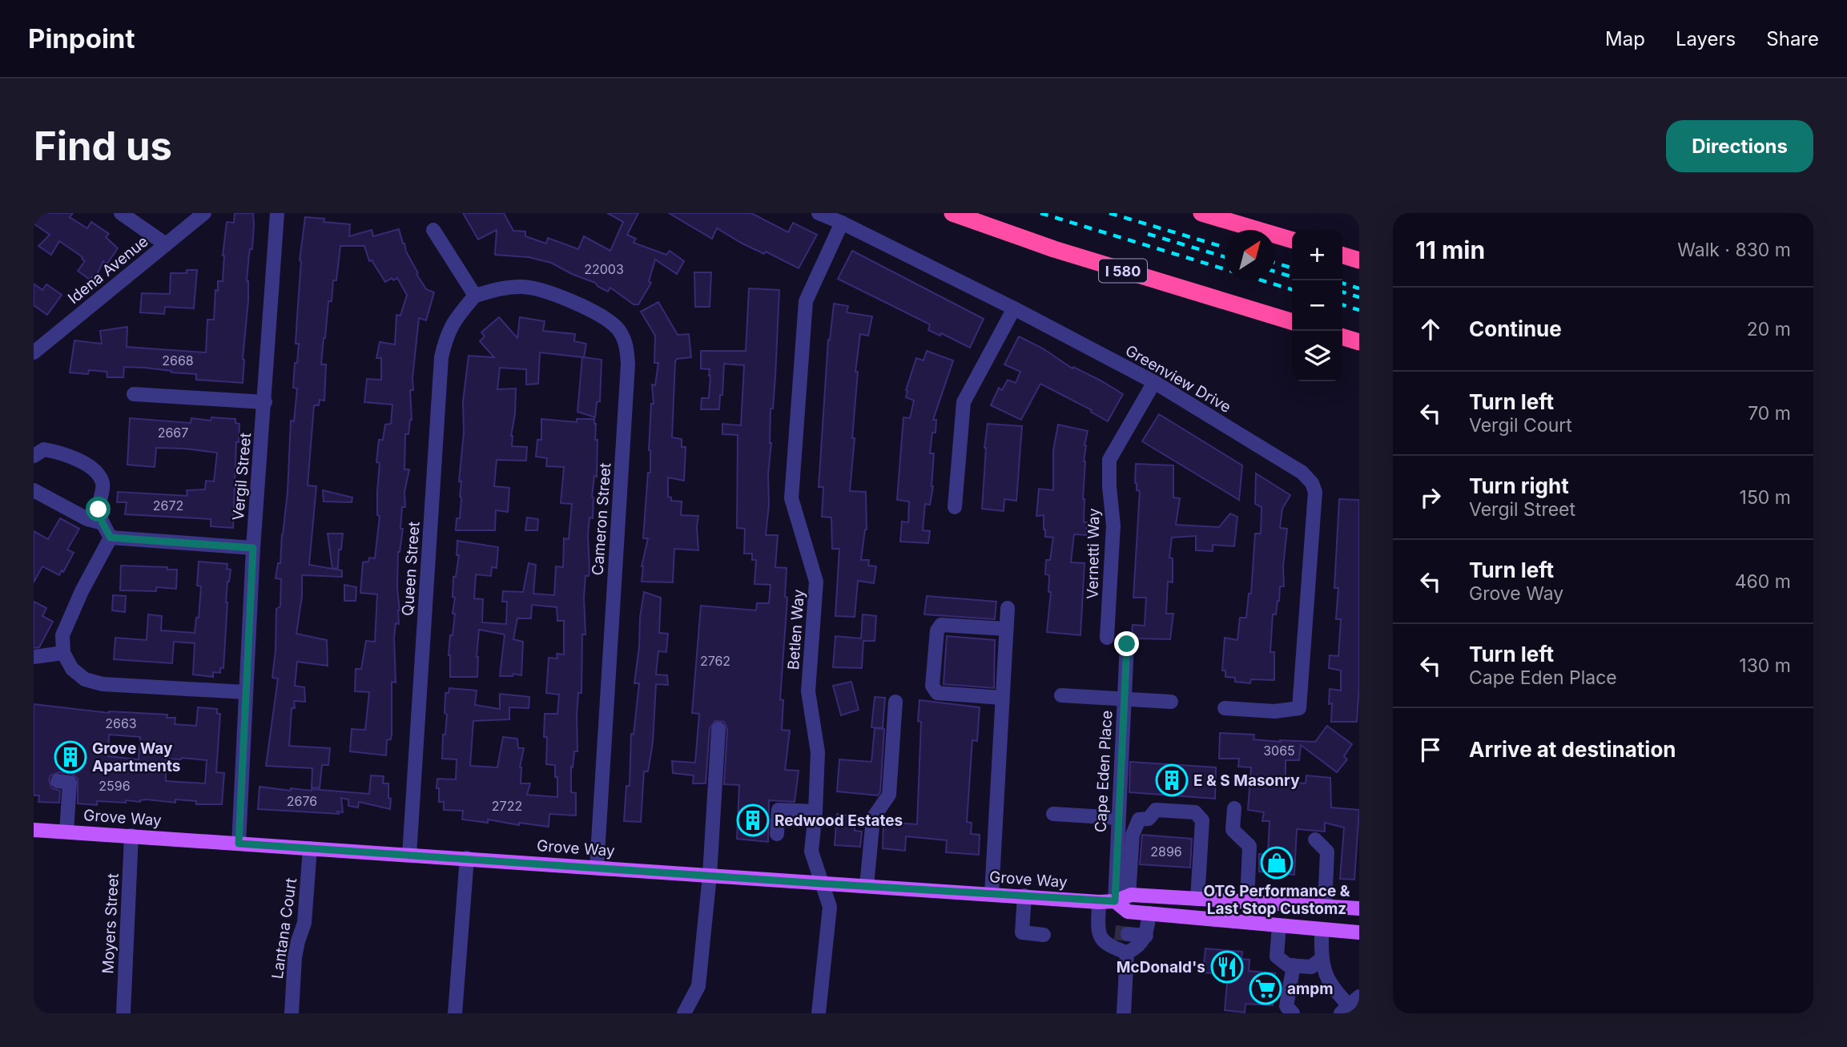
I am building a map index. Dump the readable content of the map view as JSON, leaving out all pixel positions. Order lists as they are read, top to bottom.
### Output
{
  "streets": {
    "highway": ["I 580"],
    "main road": ["Grove Way"],
    "street": [
      "Idena Avenue",
      "Greenview Drive",
      "Vergil Street",
      "Cameron Street",
      "Vernetti Way",
      "Queen Street",
      "Betlen Way",
      "Cape Eden Place",
      "Moyers Street",
      "Lantana Court"
    ]
  },
  "crossings": [
    ["Greenview Drive", "Vernetti Way"],
    ["Greenview Drive", "Betlen Way"],
    ["Vergil Street", "Grove Way"],
    ["Cameron Street", "Queen Street"],
    ["Cameron Street", "Grove Way"],
    ["Queen Street", "Grove Way"],
    ["Betlen Way", "Grove Way"],
    ["Cape Eden Place", "Grove Way"],
    ["Grove Way", "Moyers Street"],
    ["Grove Way", "Lantana Court"]
  ],
  "places": {
    "building": ["Grove Way Apartments", "E & S Masonry", "Redwood Estates"],
    "shop": ["OTG Performance & Last Stop Customz"],
    "restaurant": ["McDonald's"],
    "supermarket": ["ampm"]
  },
  "house_numbers": [
    "22003",
    "2668",
    "2667",
    "2672",
    "2762",
    "2663",
    "3065",
    "2596",
    "2676",
    "2722",
    "2896"
  ],
  "north": "top right",
  "page": {
    "header": "Pinpoint",
    "nav": ["Map", "Layers", "Share"],
    "buttons": "Directions",
    "title": "Find us",
    "heading": ["11 min", "Walk · 830 m"],
    "map_buttons": ["+", "−"],
    "list": [
      ["Continue", "20 m"],
      ["Turn left", "Vergil Court", "70 m"],
      ["Turn right", "Vergil Street", "150 m"],
      ["Turn left", "Grove Way", "460 m"],
      ["Turn left", "Cape Eden Place", "130 m"],
      "Arrive at destination"
    ]
  }
}
